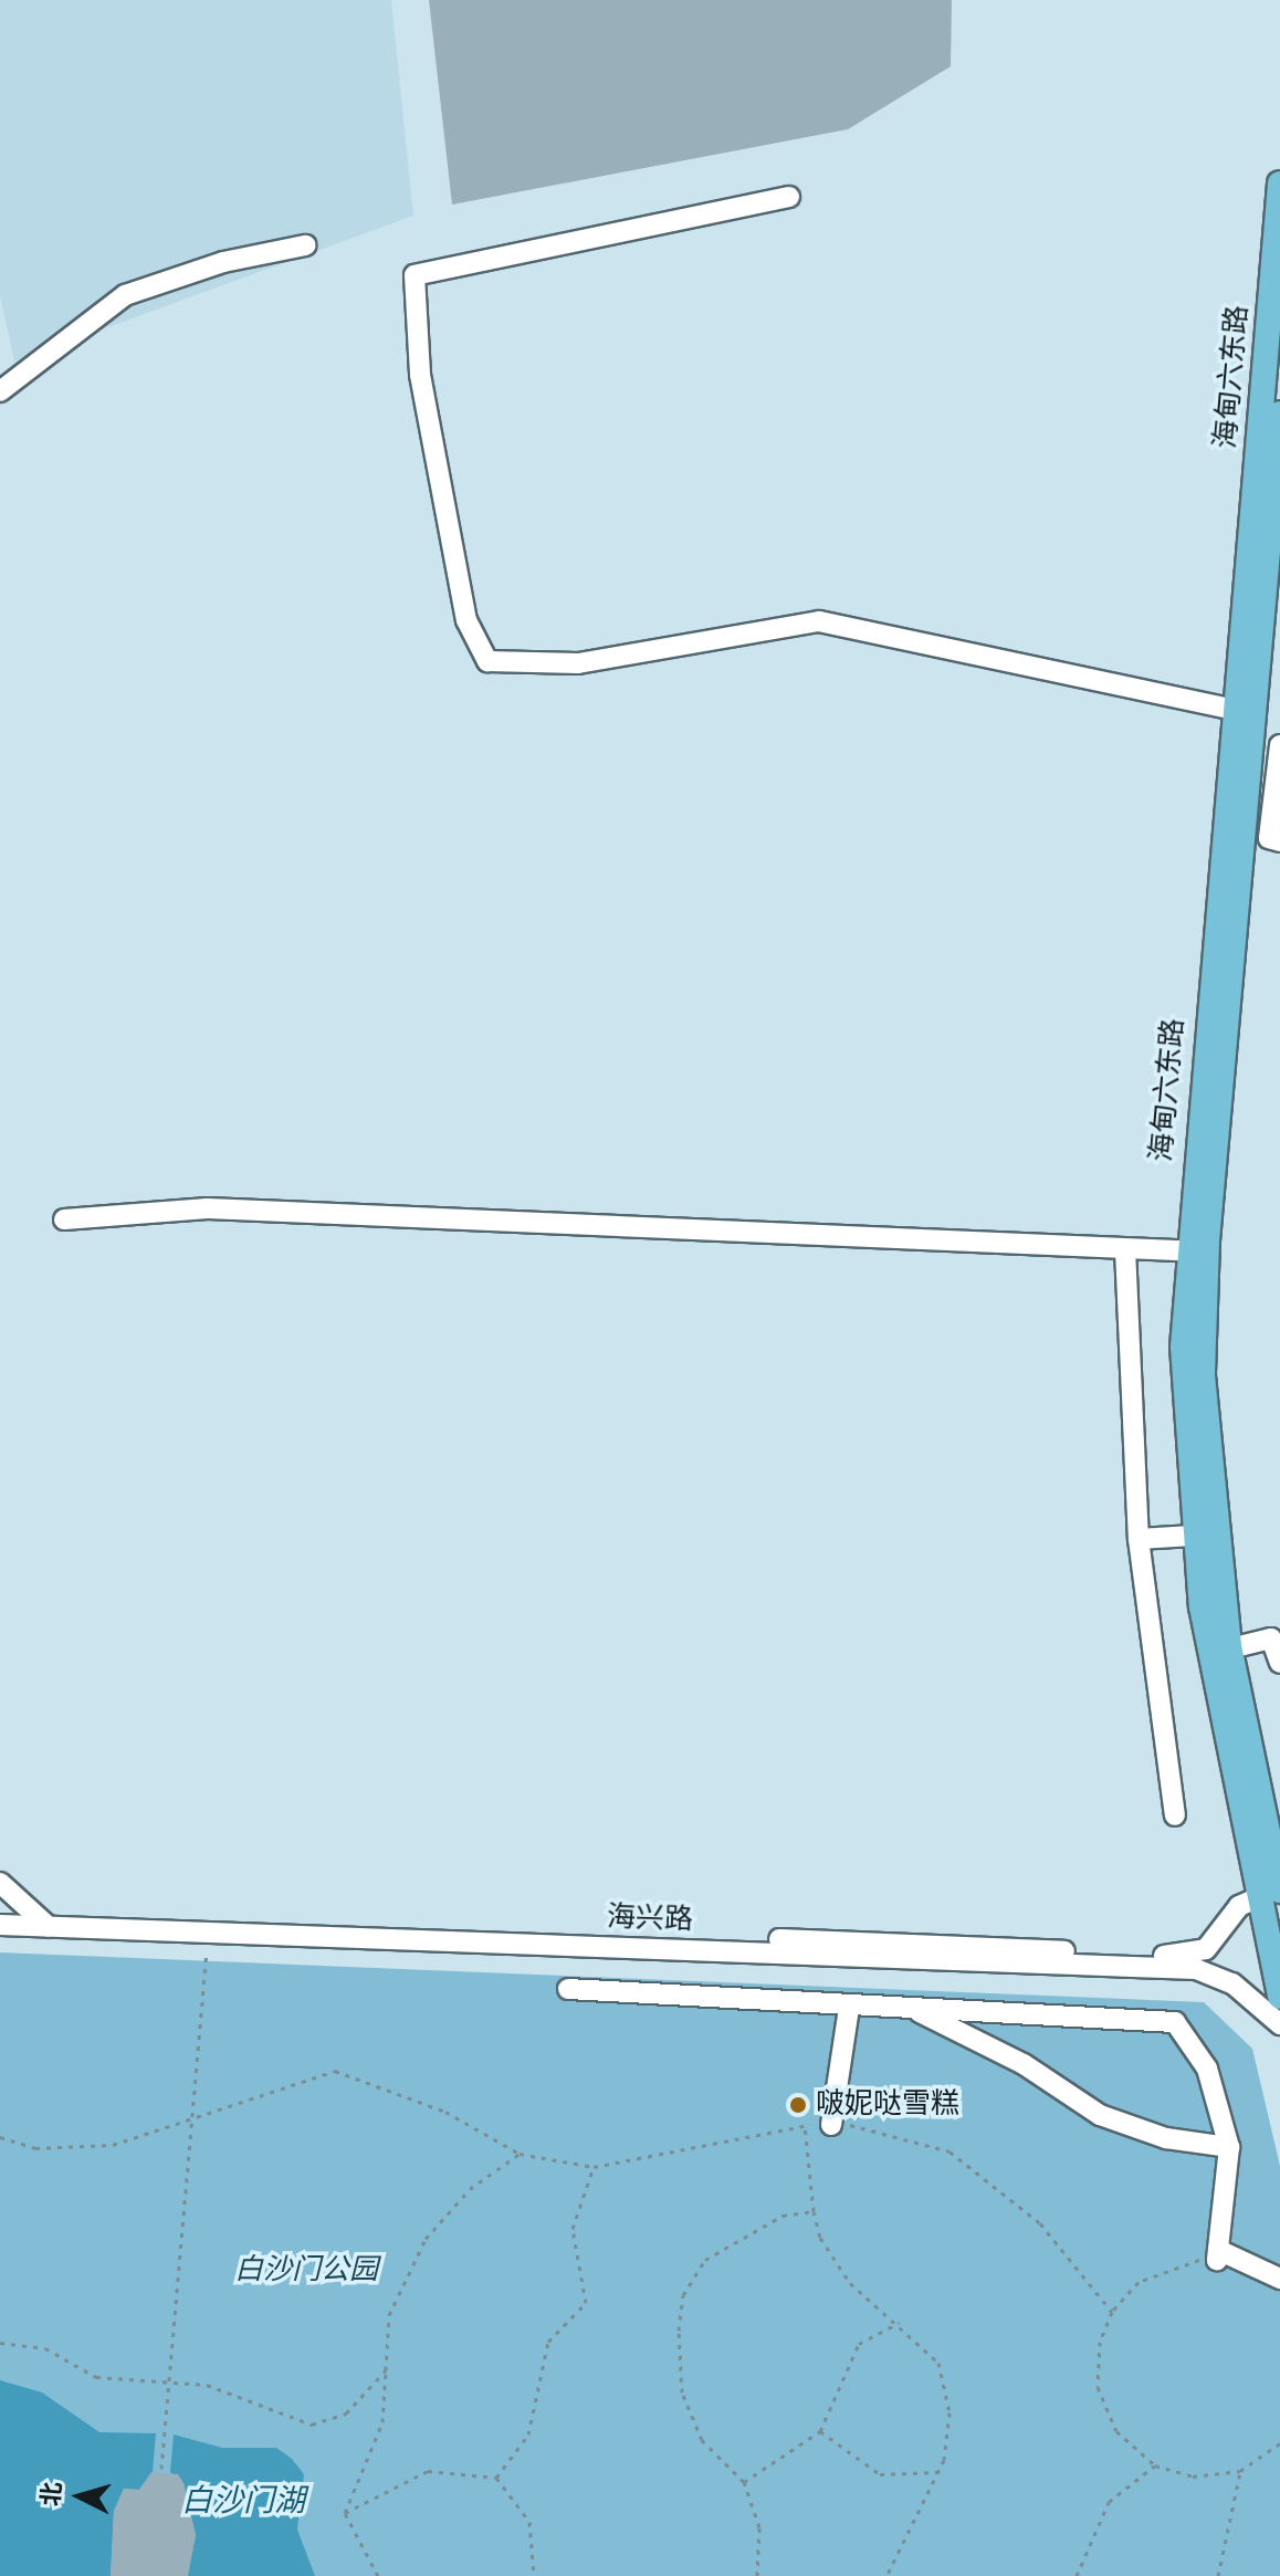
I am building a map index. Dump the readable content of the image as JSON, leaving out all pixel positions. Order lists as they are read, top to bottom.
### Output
{
  "streets": {
    "main road": ["海甸六东路"],
    "street": ["海兴路"]
  },
  "crossings": [
    ["海甸六东路", "海兴路"]
  ],
  "water": ["白沙门湖"],
  "parks": ["白沙门公园"],
  "places": ["啵妮哒雪糕"],
  "north": "left"
}
